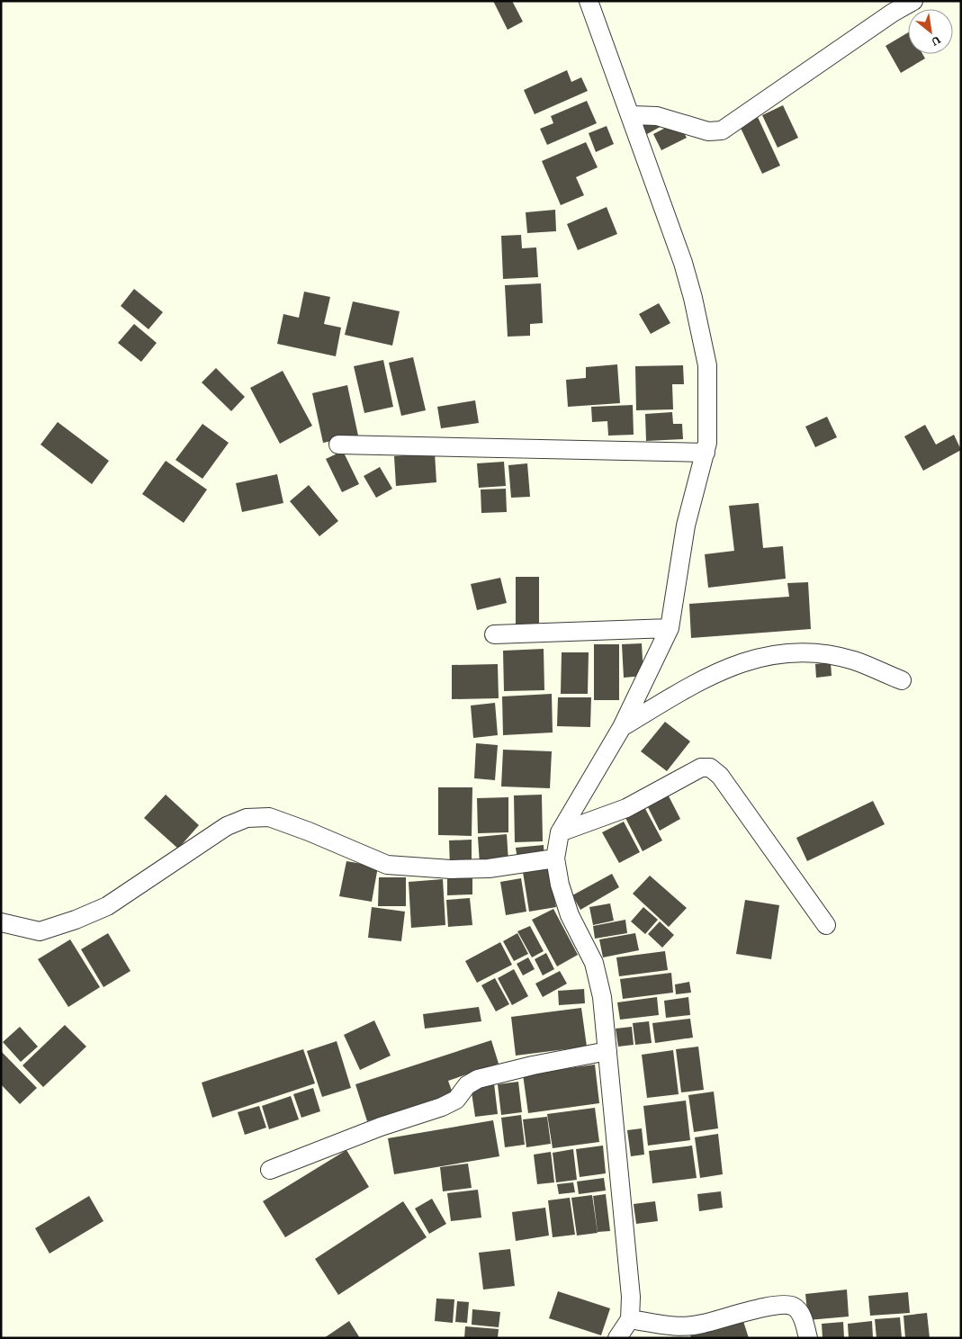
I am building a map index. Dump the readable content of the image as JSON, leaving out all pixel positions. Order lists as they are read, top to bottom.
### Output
{
  "north": "bottom right"
}
